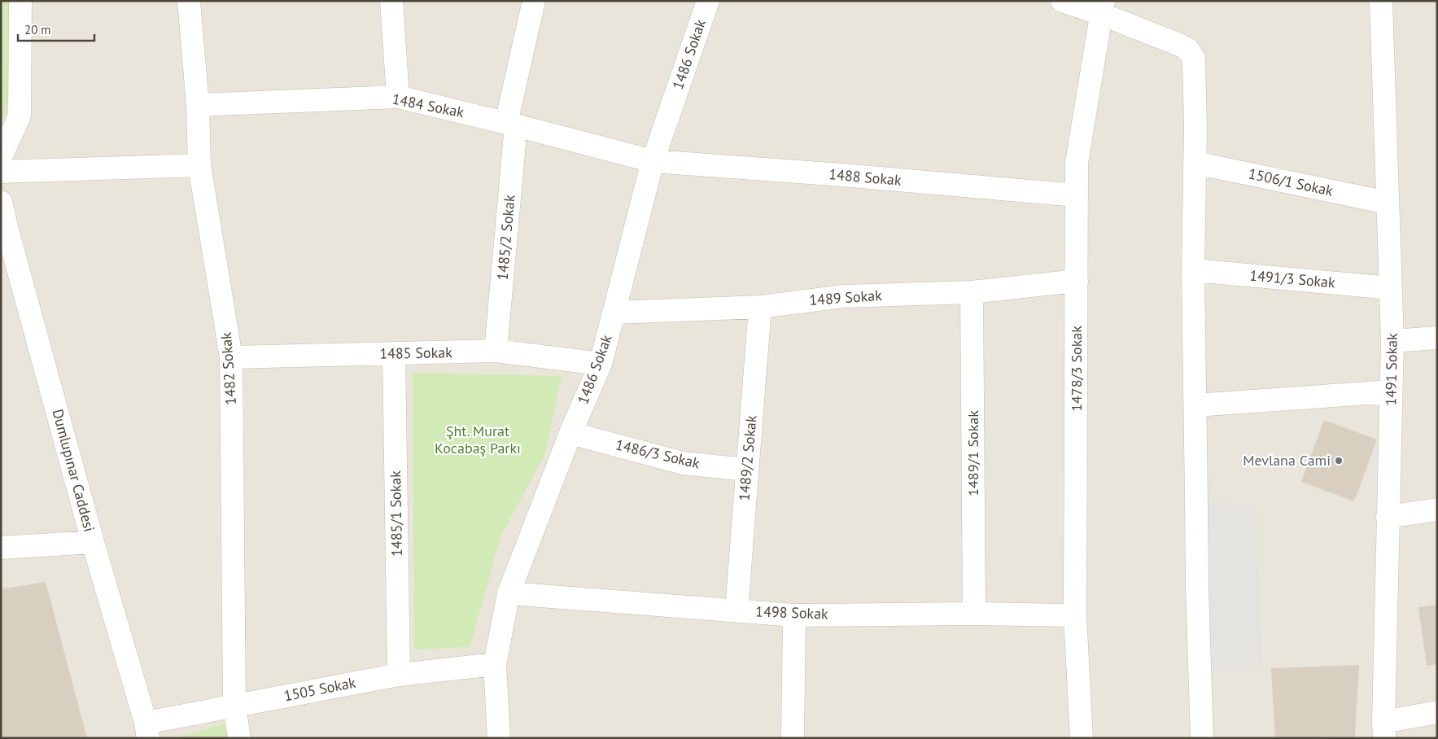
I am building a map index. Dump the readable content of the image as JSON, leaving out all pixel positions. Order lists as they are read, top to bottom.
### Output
{
  "streets": {
    "street": [
      "1486 Sokak",
      "1484 Sokak",
      "1488 Sokak",
      "1506/1 Sokak",
      "1485/2 Sokak",
      "1491/3 Sokak",
      "1489 Sokak",
      "1485 Sokak",
      "1482 Sokak",
      "1478/3 Sokak",
      "1491 Sokak",
      "1489/1 Sokak",
      "1486/3 Sokak",
      "1489/2 Sokak",
      "Dumlupınar Caddesi",
      "1485/1 Sokak",
      "1498 Sokak",
      "1505 Sokak"
    ]
  },
  "crossings": [
    ["1486 Sokak", "1484 Sokak"],
    ["1486 Sokak", "1488 Sokak"],
    ["1486 Sokak", "1489 Sokak"],
    ["1486 Sokak", "1485 Sokak"],
    ["1486 Sokak", "1486/3 Sokak"],
    ["1486 Sokak", "1498 Sokak"],
    ["1486 Sokak", "1505 Sokak"],
    ["1484 Sokak", "1488 Sokak"],
    ["1484 Sokak", "1485/2 Sokak"],
    ["1484 Sokak", "1482 Sokak"],
    ["1488 Sokak", "1478/3 Sokak"],
    ["1506/1 Sokak", "1491 Sokak"],
    ["1485/2 Sokak", "1485 Sokak"],
    ["1491/3 Sokak", "1491 Sokak"],
    ["1489 Sokak", "1478/3 Sokak"],
    ["1489 Sokak", "1489/1 Sokak"],
    ["1489 Sokak", "1489/2 Sokak"],
    ["1485 Sokak", "1482 Sokak"],
    ["1485 Sokak", "1485/1 Sokak"],
    ["1482 Sokak", "1505 Sokak"],
    ["1478/3 Sokak", "1498 Sokak"],
    ["1489/1 Sokak", "1498 Sokak"],
    ["1486/3 Sokak", "1489/2 Sokak"],
    ["1489/2 Sokak", "1498 Sokak"],
    ["Dumlupınar Caddesi", "1505 Sokak"],
    ["1485/1 Sokak", "1505 Sokak"]
  ],
  "parks": ["Şht. Murat Kocabaş Parkı"],
  "places": ["Mevlana Cami"],
  "scale_bar": "20 m"
}
